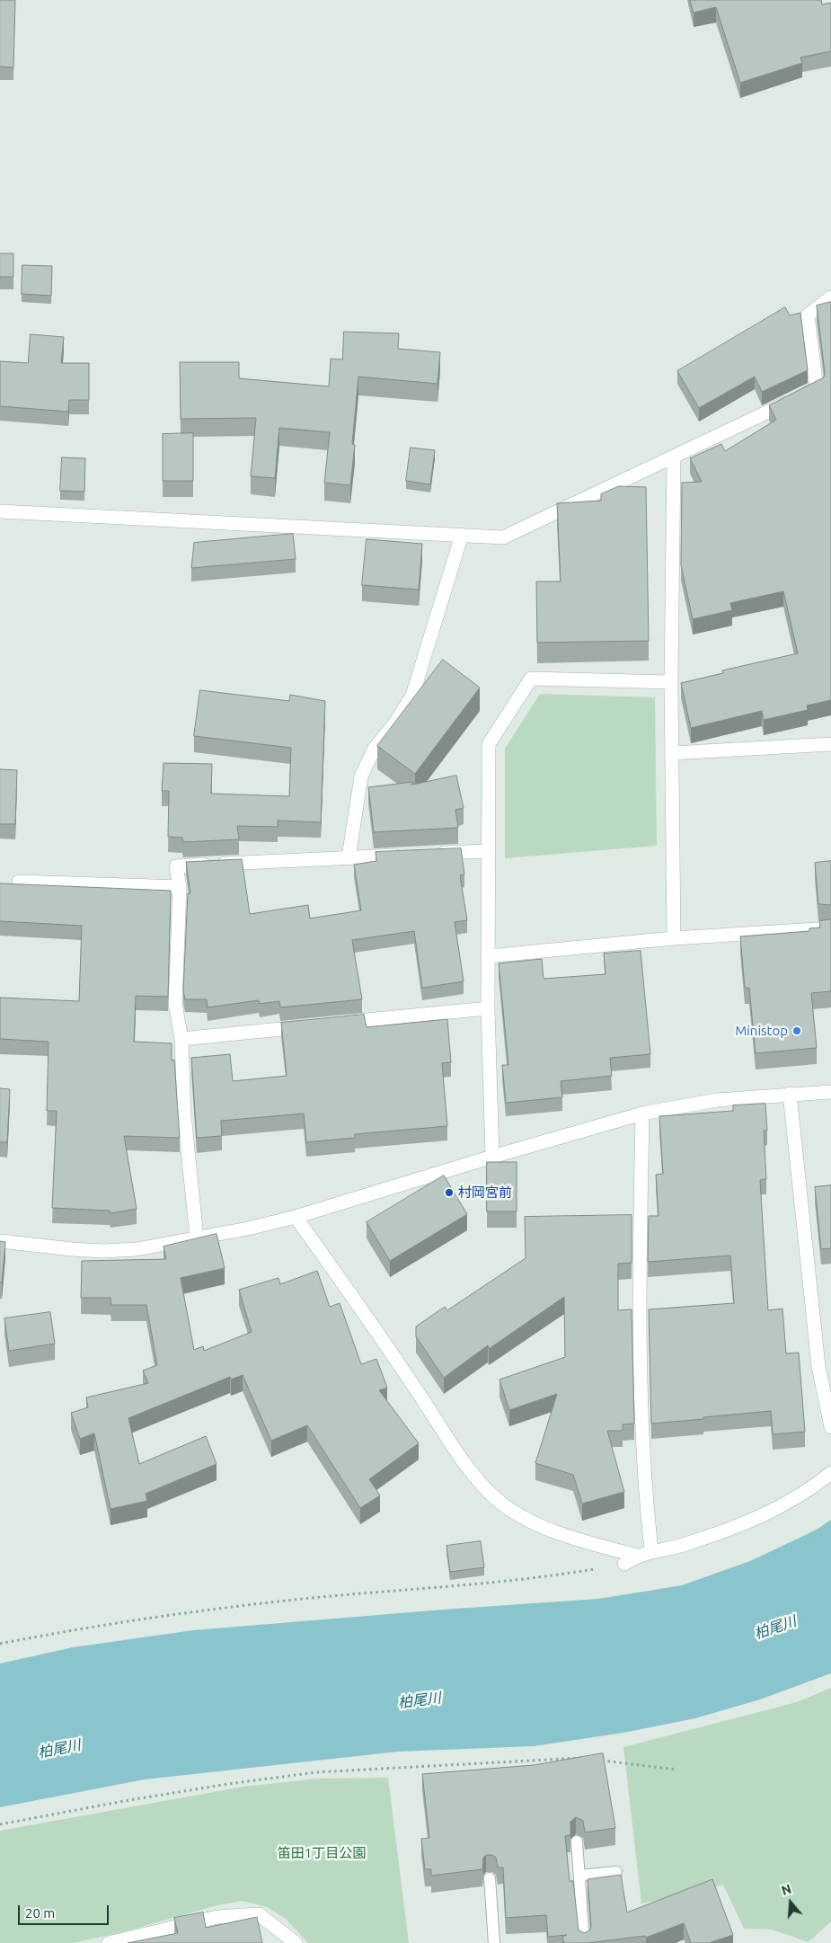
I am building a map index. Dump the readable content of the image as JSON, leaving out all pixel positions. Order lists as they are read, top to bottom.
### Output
{
  "water": ["柏尾川"],
  "parks": ["笛田1丁目公園"],
  "places": ["Ministop", "村岡宮前"],
  "scale_bar": "20 m",
  "north": "top"
}
